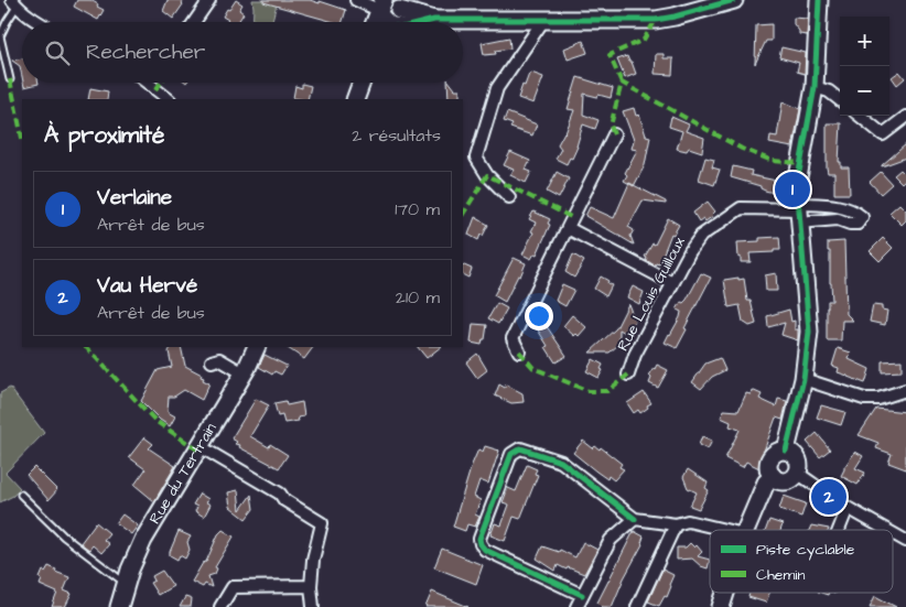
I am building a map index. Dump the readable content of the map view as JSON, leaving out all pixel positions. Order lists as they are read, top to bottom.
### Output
{
  "streets": {
    "street": ["Rue Louis Guilloux", "Rue du Tertrain"]
  },
  "legend": ["Piste cyclable", "Chemin"],
  "page": {
    "map_buttons": ["+", "−"],
    "search": "Rechercher",
    "heading": ["À proximité", "2 résultats"],
    "pins": ["1", "2"],
    "list": [
      {
        "mark": "1",
        "name": "Verlaine",
        "note": "Arrêt de bus",
        "value": "170 m"
      },
      {
        "mark": "2",
        "name": "Vau Hervé",
        "note": "Arrêt de bus",
        "value": "210 m"
      }
    ]
  }
}
